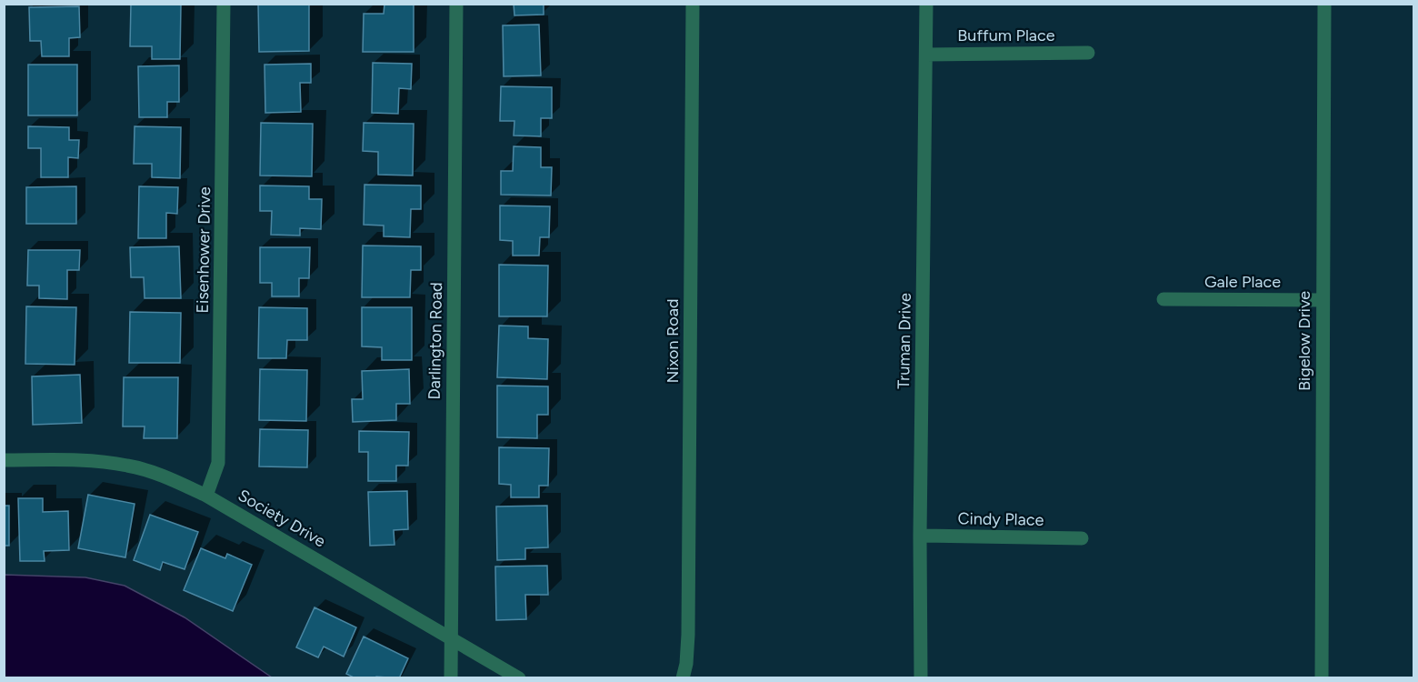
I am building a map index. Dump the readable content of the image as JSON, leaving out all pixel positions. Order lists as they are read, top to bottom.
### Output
{
  "streets": {
    "street": [
      "Buffum Place",
      "Eisenhower Drive",
      "Gale Place",
      "Darlington Road",
      "Nixon Road",
      "Truman Drive",
      "Bigelow Drive",
      "Society Drive",
      "Cindy Place"
    ]
  },
  "crossings": [
    ["Buffum Place", "Truman Drive"],
    ["Eisenhower Drive", "Society Drive"],
    ["Gale Place", "Bigelow Drive"],
    ["Darlington Road", "Society Drive"],
    ["Truman Drive", "Cindy Place"]
  ]
}
